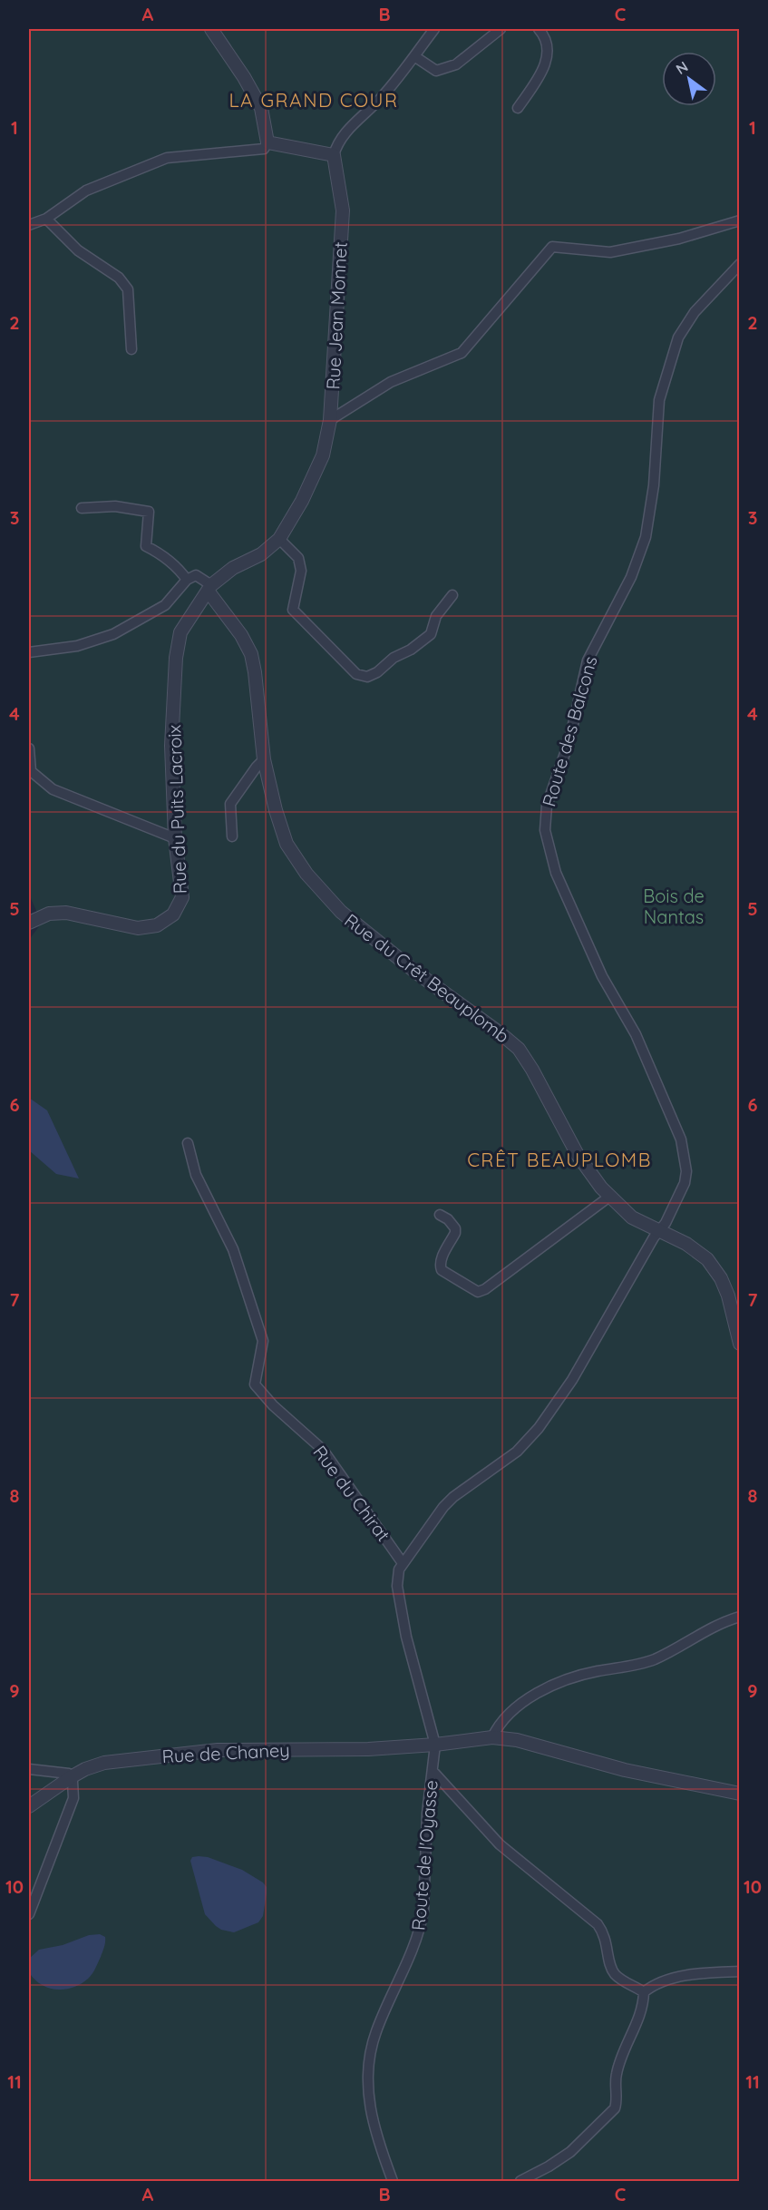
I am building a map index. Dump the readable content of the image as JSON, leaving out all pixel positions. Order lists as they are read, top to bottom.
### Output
{
  "streets": {
    "street": [
      "Rue Jean Monnet",
      "Route des Balcons",
      "Rue du Puits Lacroix",
      "Rue du Crêt Beauplomb",
      "Rue du Chirat",
      "Rue de Chaney",
      "Route de l'Oyasse"
    ]
  },
  "crossings": [
    ["Rue Jean Monnet", "Rue du Puits Lacroix"],
    ["Rue Jean Monnet", "Rue du Crêt Beauplomb"],
    ["Route des Balcons", "Rue du Crêt Beauplomb"],
    ["Route des Balcons", "Rue du Chirat"],
    ["Rue du Puits Lacroix", "Rue du Crêt Beauplomb"],
    ["Rue de Chaney", "Route de l'Oyasse"]
  ],
  "districts": ["LA GRAND COUR", "CRÊT BEAUPLOMB"],
  "parks": ["Bois de Nantas"],
  "north": "top left",
  "grid": {
    "columns": ["A", "B", "C"],
    "rows": [
      "1",
      "2",
      "3",
      "4",
      "5",
      "6",
      "7",
      "8",
      "9",
      "10",
      "11"
    ]
  }
}
